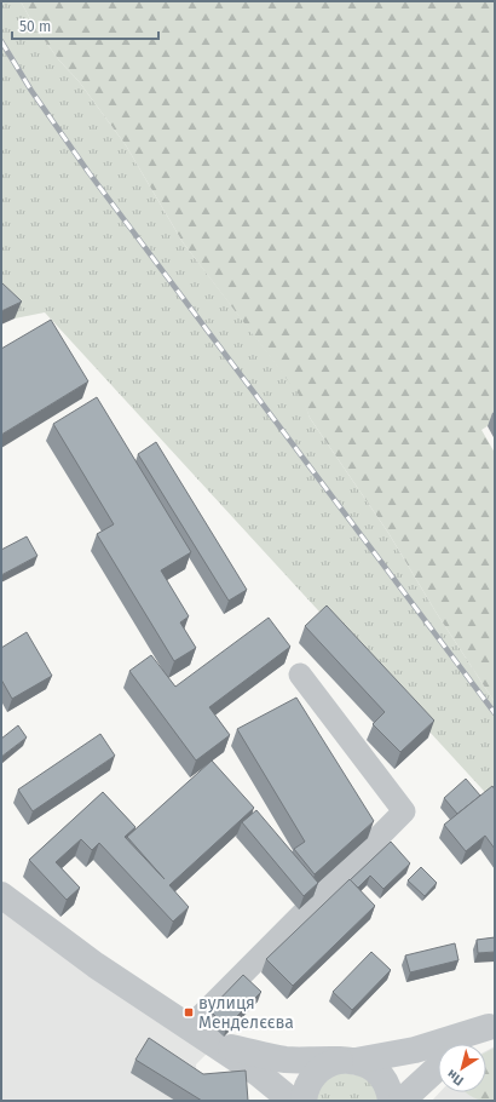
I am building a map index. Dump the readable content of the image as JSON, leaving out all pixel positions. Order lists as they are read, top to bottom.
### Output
{
  "places": {
    "transit": ["вулиця Менделєєва"]
  },
  "scale_bar": "50 m",
  "north": "bottom left"
}
